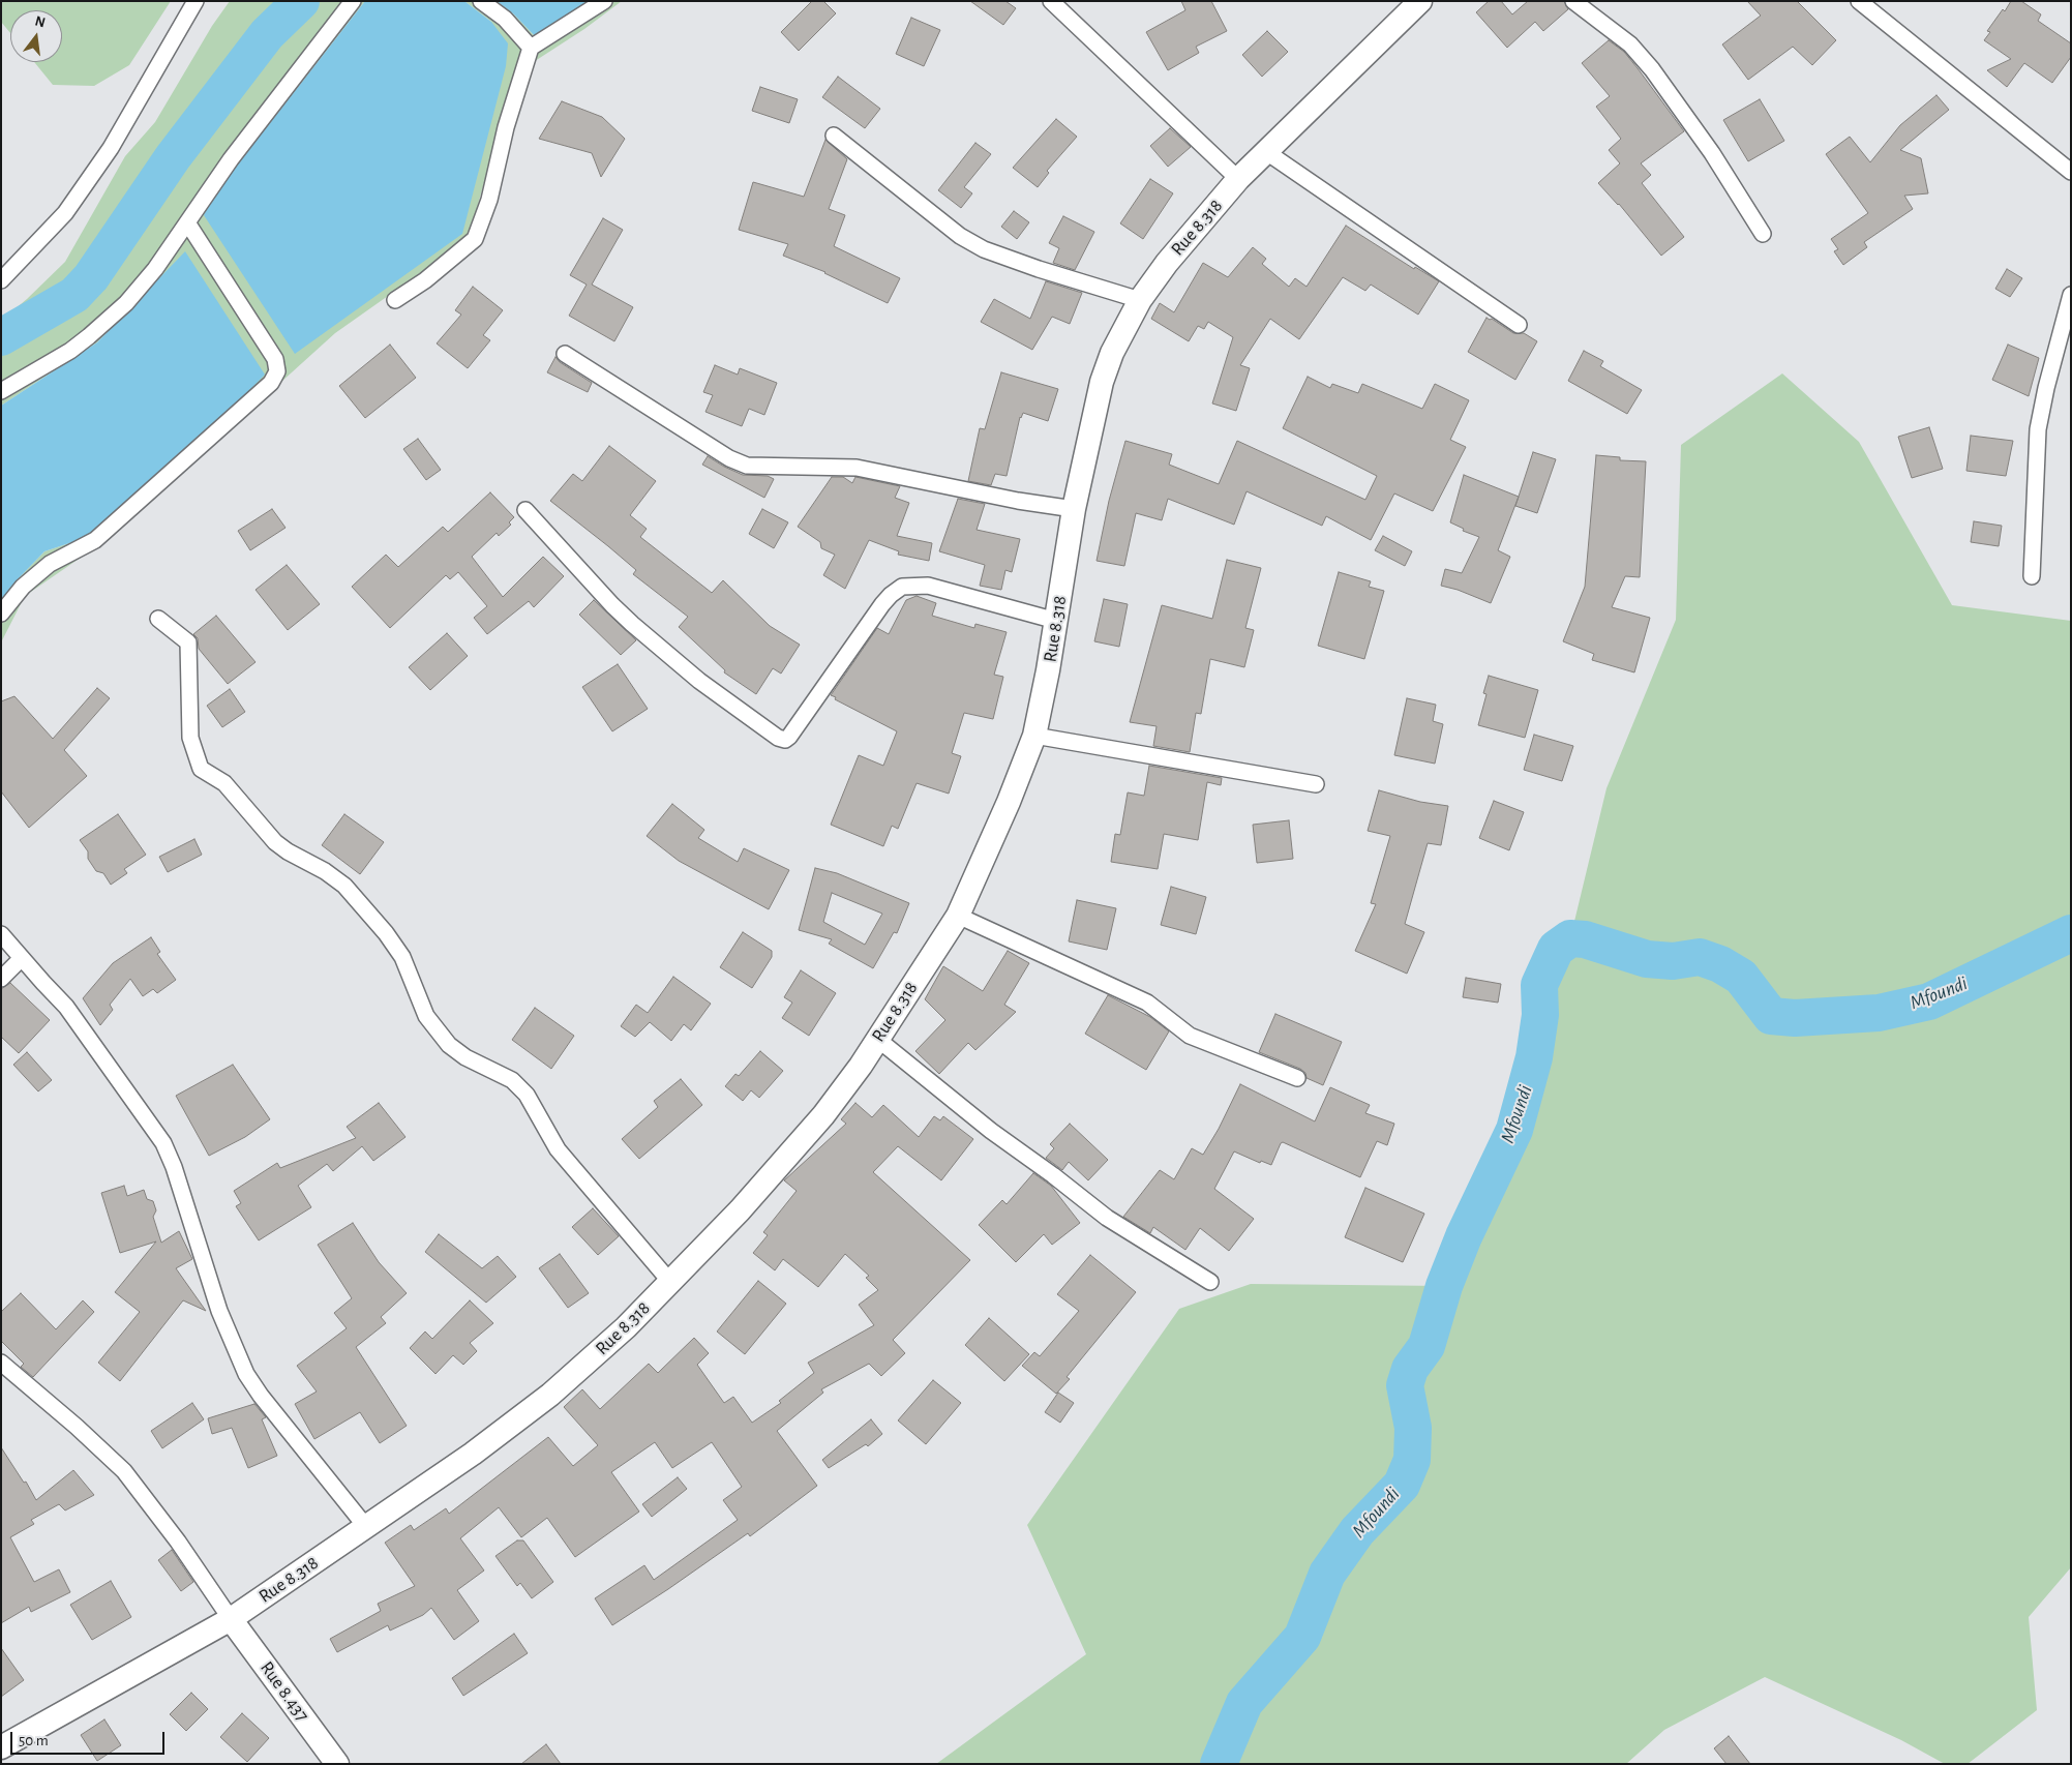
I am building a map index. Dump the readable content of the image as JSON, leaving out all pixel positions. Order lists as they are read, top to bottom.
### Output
{
  "streets": {
    "main road": ["Rue 8.318", "Rue 8.437"]
  },
  "crossings": [
    ["Rue 8.318", "Rue 8.437"]
  ],
  "water": ["Mfoundi"],
  "scale_bar": "50 m",
  "north": "top"
}
